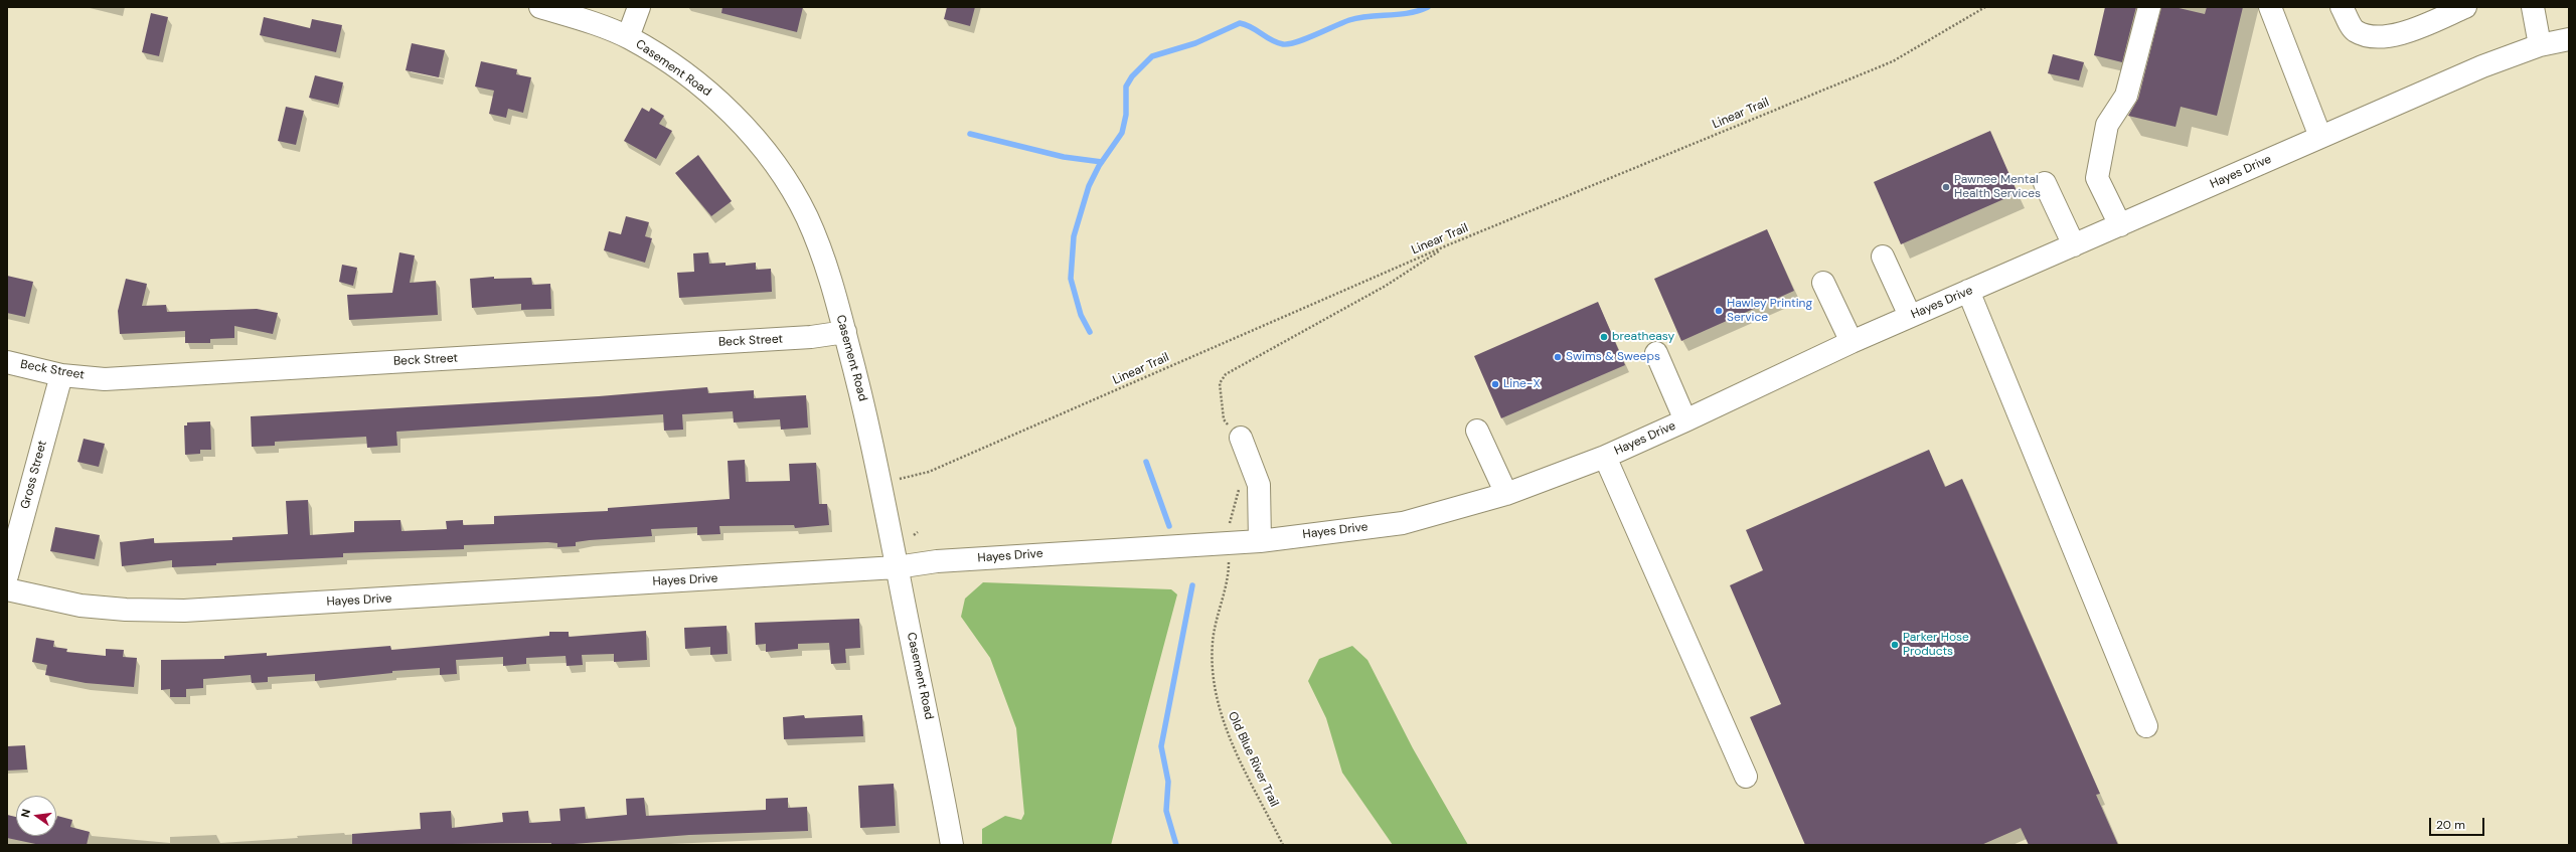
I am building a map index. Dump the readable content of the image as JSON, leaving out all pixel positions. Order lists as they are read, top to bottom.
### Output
{
  "streets": {
    "street": [
      "Casement Road",
      "Hayes Drive",
      "Beck Street",
      "Gross Street"
    ],
    "path": ["Linear Trail", "Old Blue River Trail"]
  },
  "crossings": [
    ["Casement Road", "Hayes Drive"],
    ["Casement Road", "Beck Street"],
    ["Hayes Drive", "Old Blue River Trail"],
    ["Beck Street", "Gross Street"]
  ],
  "places": [
    "Pawnee Mental Health Services",
    "Hawley Printing Service",
    "breatheasy",
    "Swims & Sweeps",
    "Line-X",
    "Parker Hose Products"
  ],
  "scale_bar": "20 m",
  "north": "left"
}
